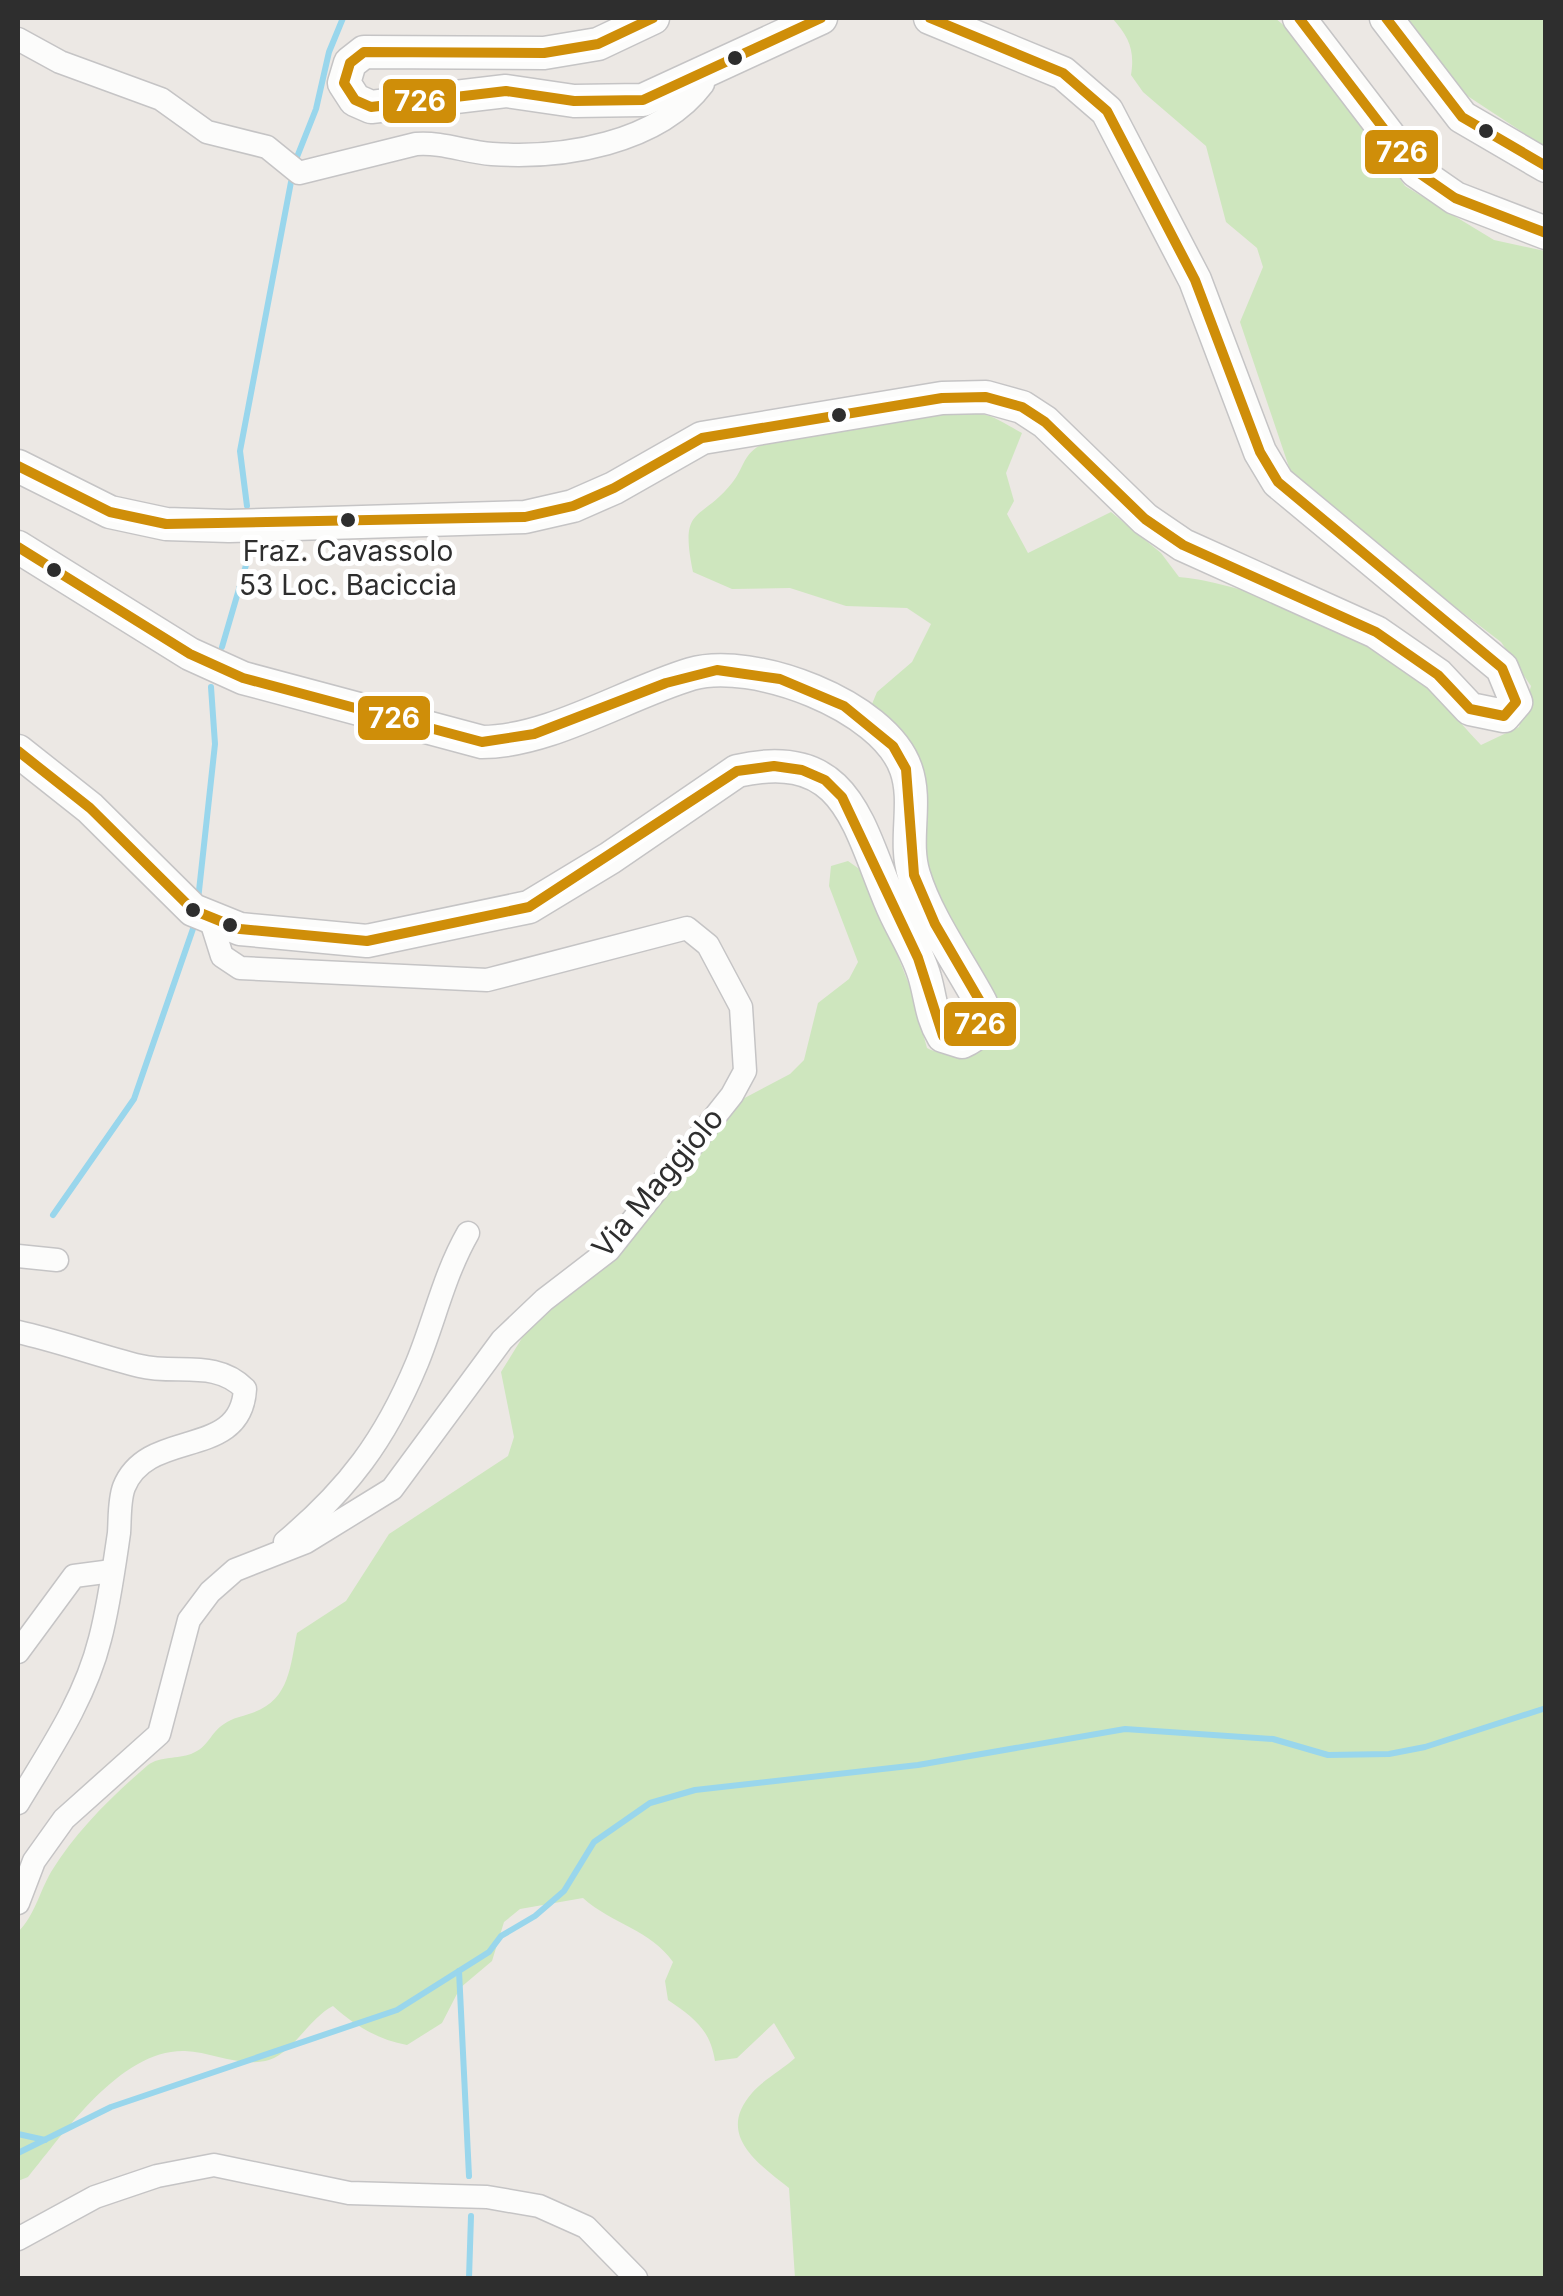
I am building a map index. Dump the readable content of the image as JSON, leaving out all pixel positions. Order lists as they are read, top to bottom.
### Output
{
  "streets": {
    "street": ["Via Maggiolo"]
  },
  "places": ["Fraz. Cavassolo 53 Loc. Baciccia"],
  "lines": ["transit line 726"]
}
